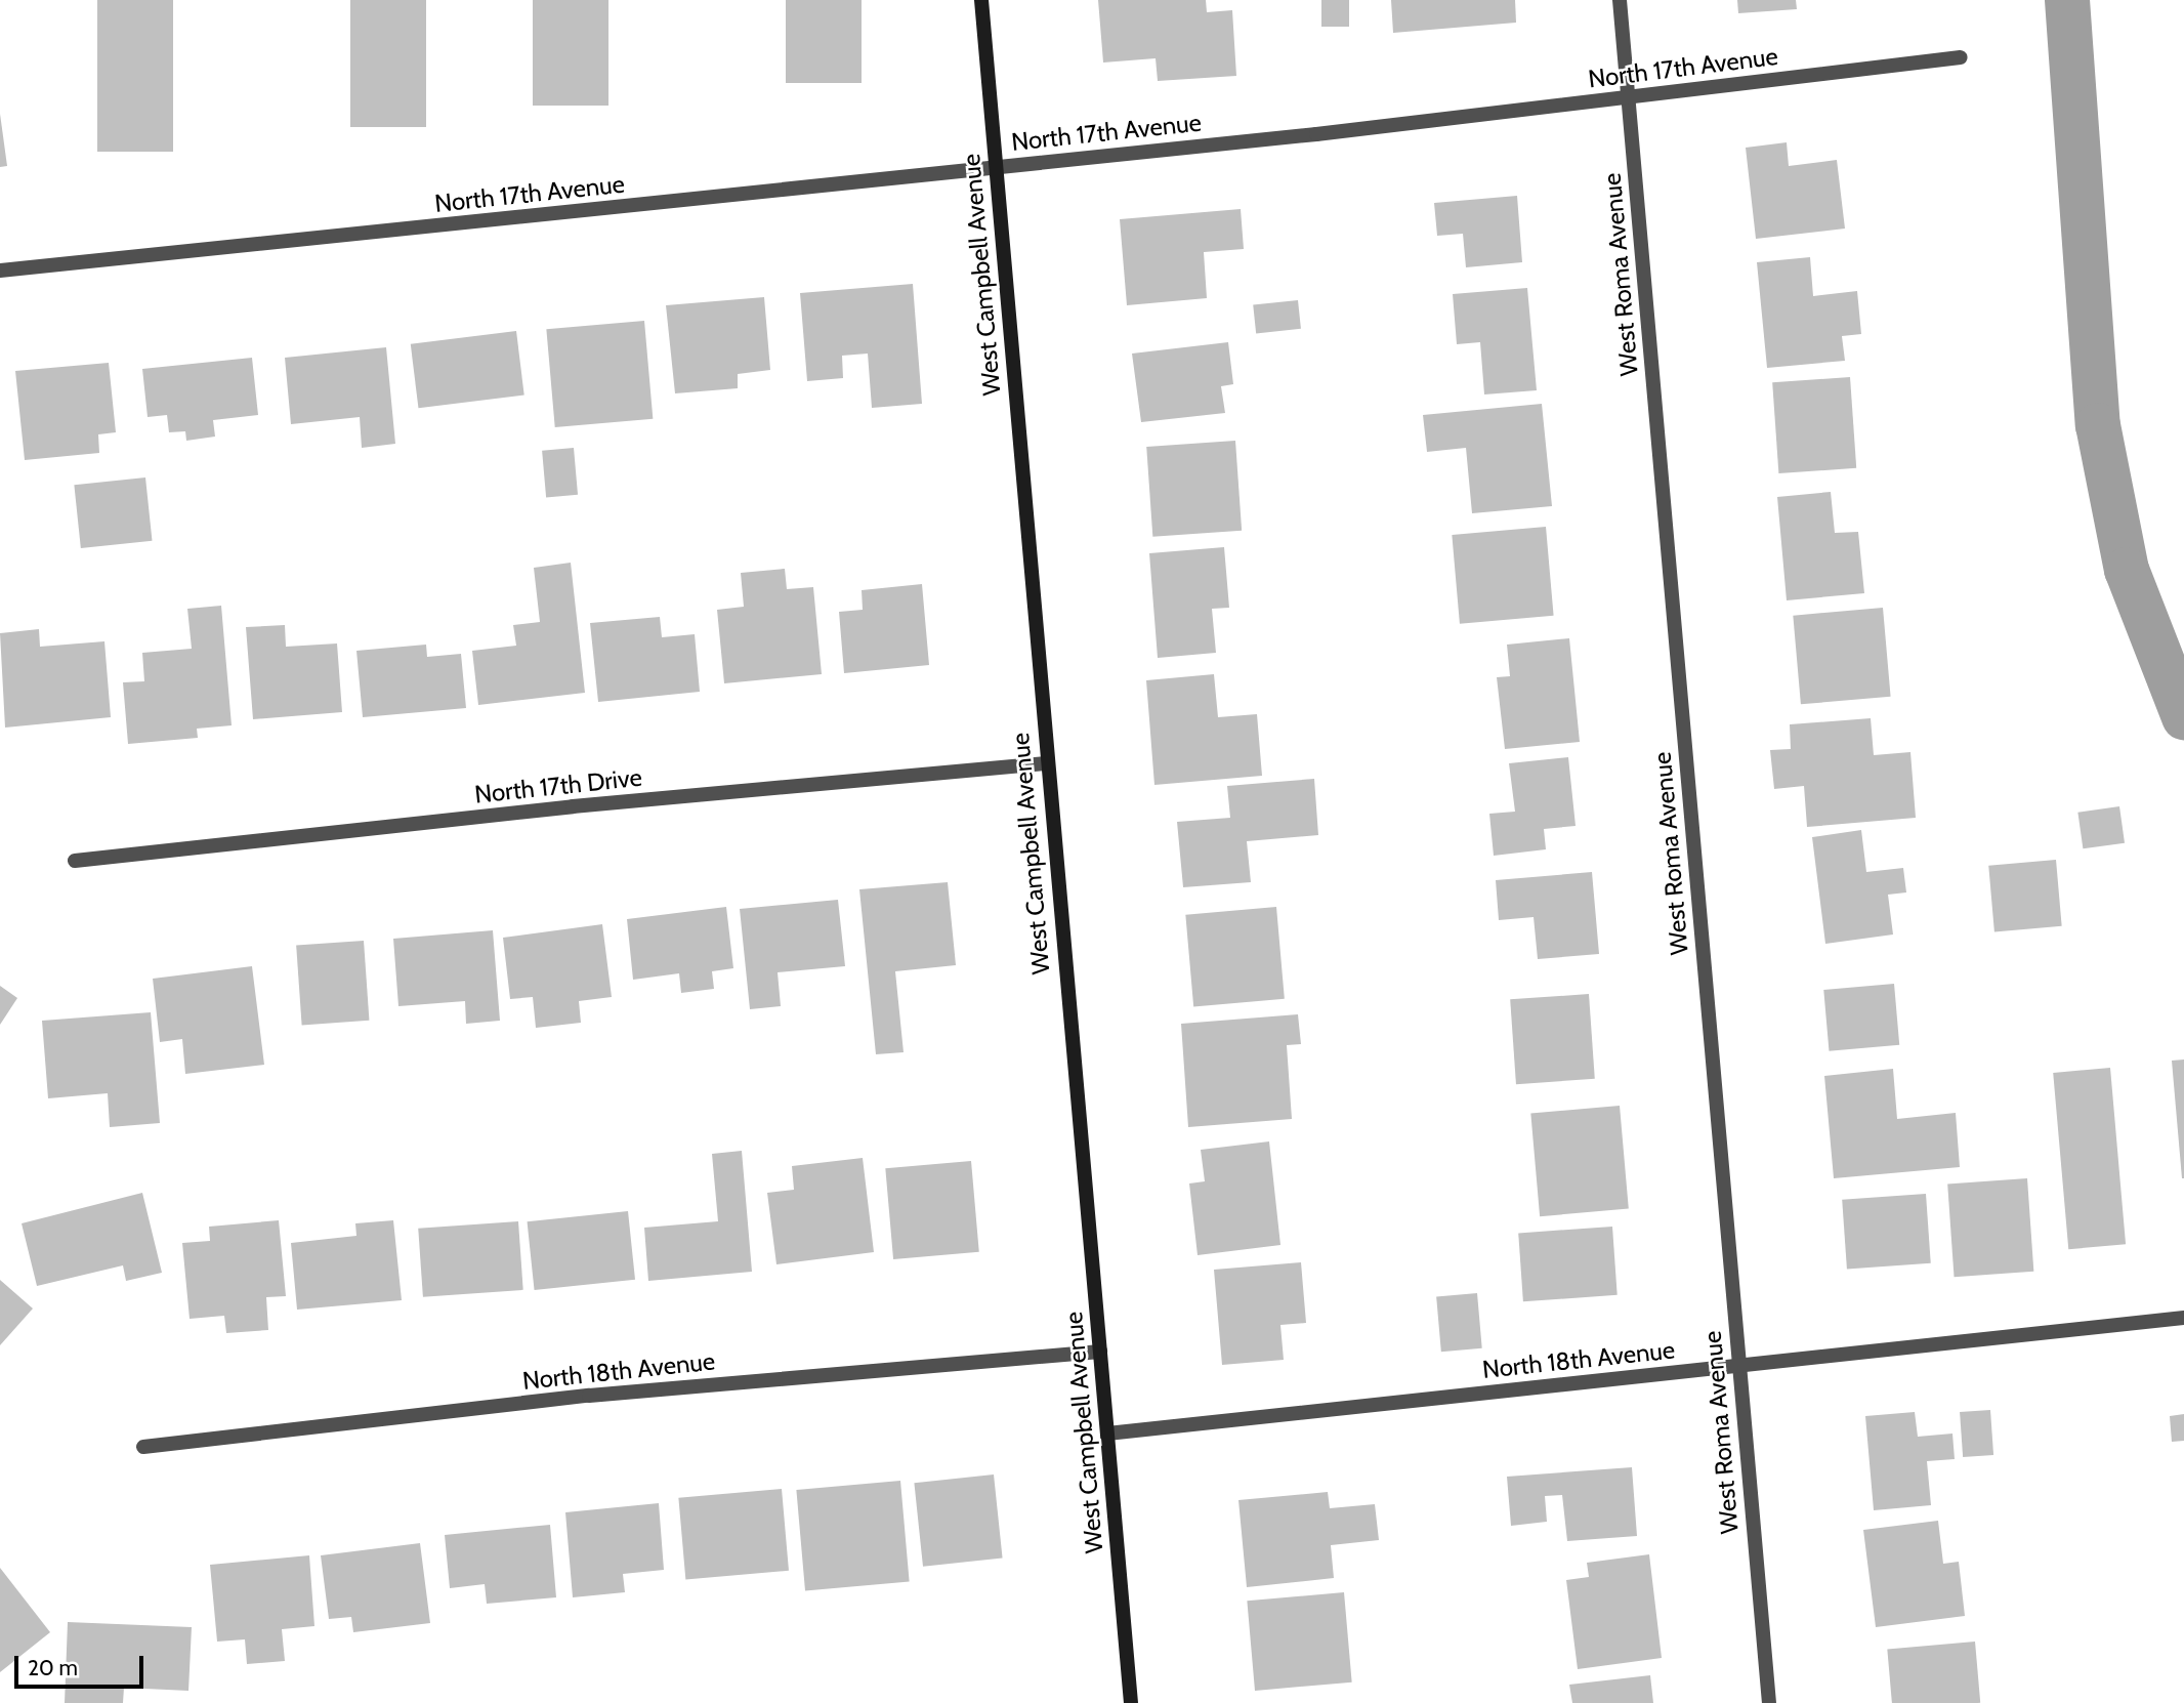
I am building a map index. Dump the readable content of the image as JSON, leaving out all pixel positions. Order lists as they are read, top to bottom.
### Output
{
  "streets": {
    "street": [
      "North 17th Avenue",
      "West Campbell Avenue",
      "West Roma Avenue",
      "North 17th Drive",
      "North 18th Avenue"
    ]
  },
  "crossings": [
    ["North 17th Avenue", "West Campbell Avenue"],
    ["North 17th Avenue", "West Roma Avenue"],
    ["West Campbell Avenue", "North 17th Drive"],
    ["West Campbell Avenue", "North 18th Avenue"],
    ["West Roma Avenue", "North 18th Avenue"]
  ],
  "scale_bar": "20 m"
}
